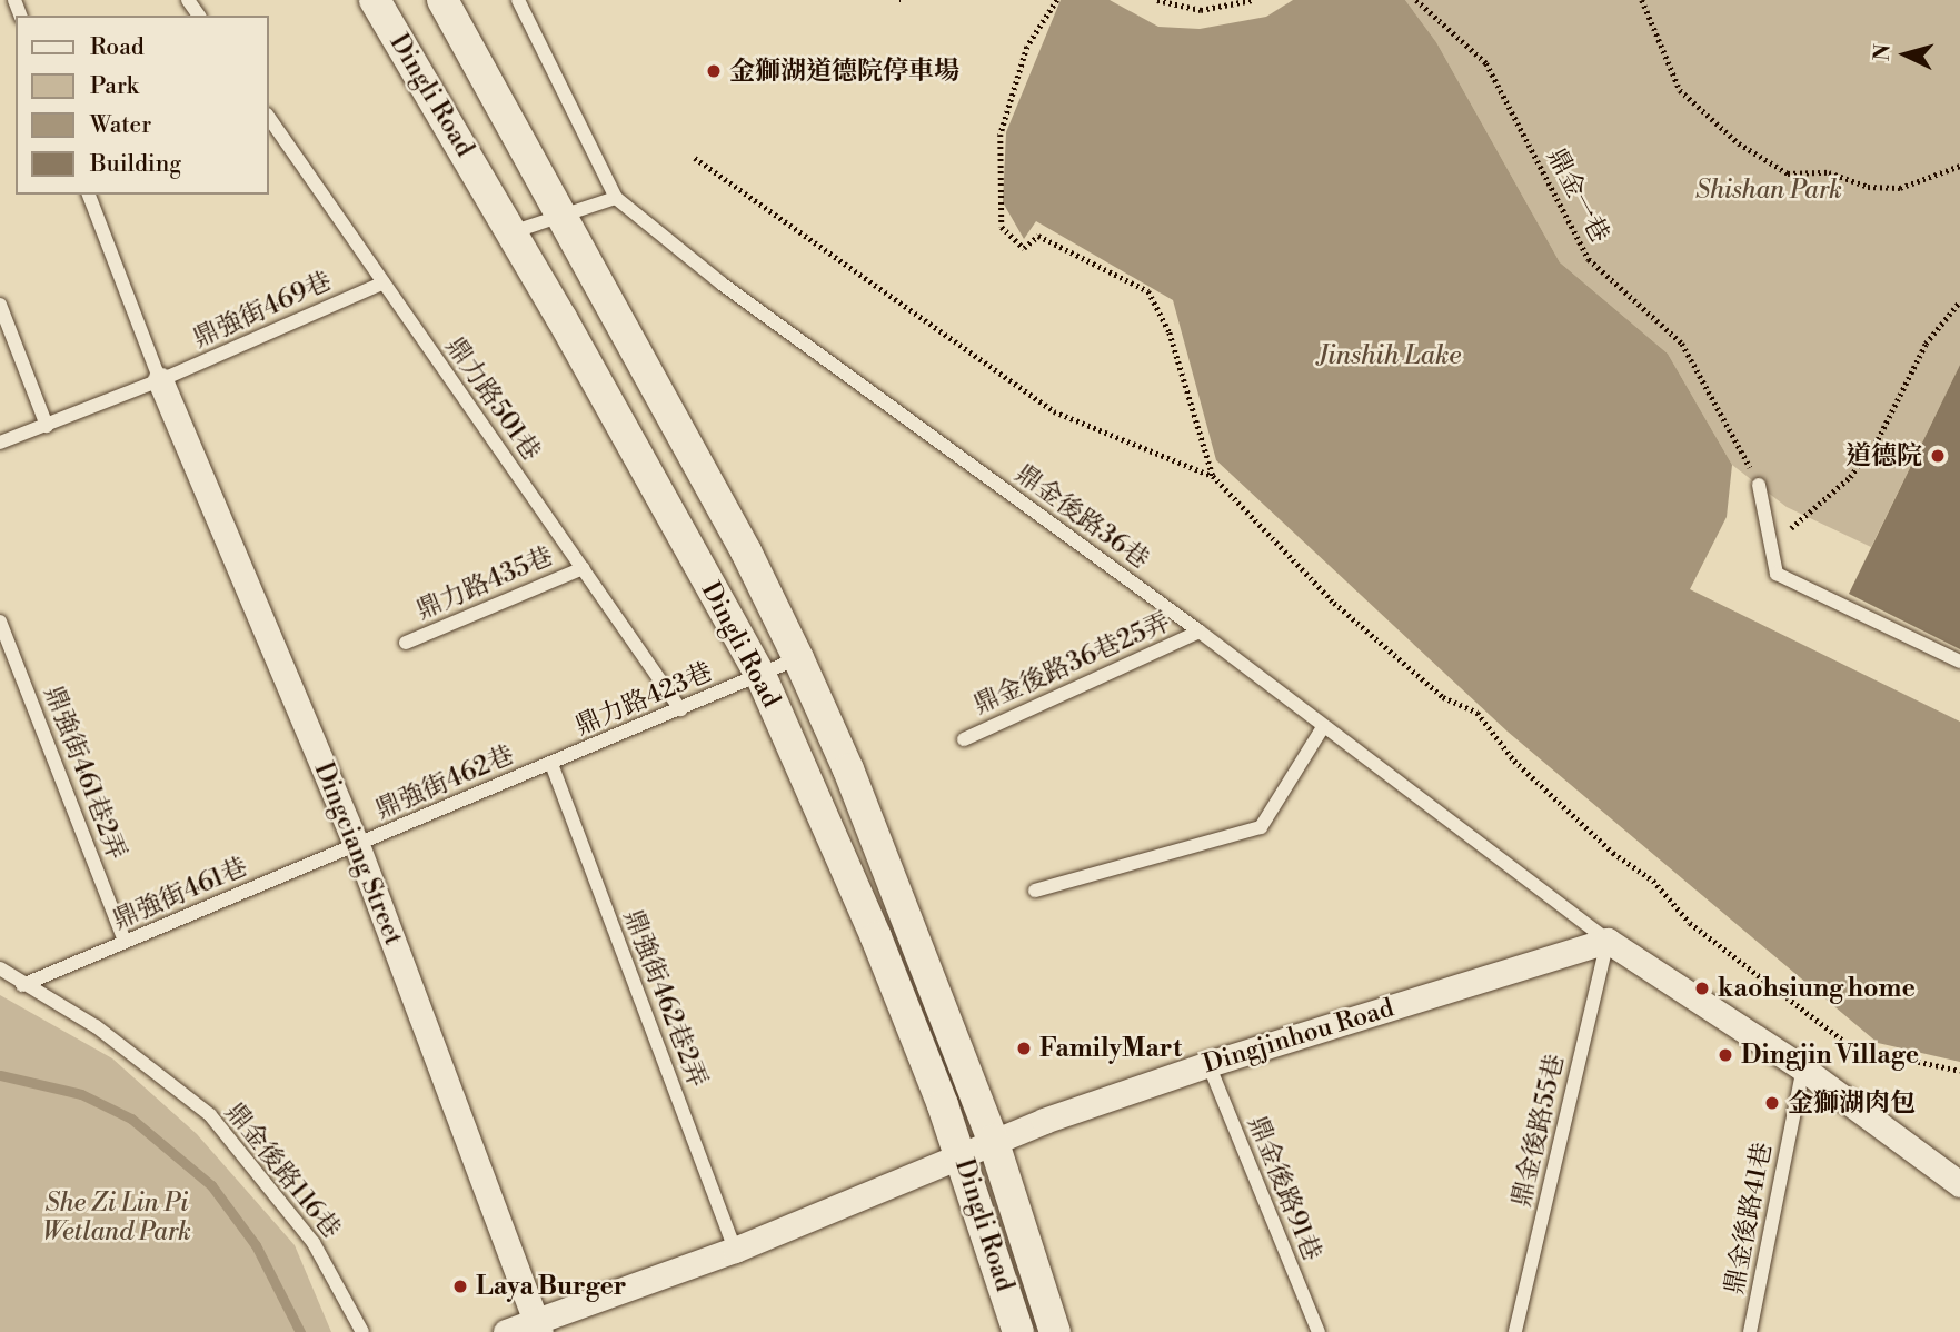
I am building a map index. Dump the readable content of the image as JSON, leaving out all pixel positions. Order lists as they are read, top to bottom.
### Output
{
  "streets": {
    "street": ["Dingli Road", "Dingciang Street", "Dingjinhou Road"],
    "lane": [
      "鼎強街469巷",
      "鼎力路501巷",
      "鼎金後路36巷",
      "鼎力路435巷",
      "鼎金後路36巷25弄",
      "鼎力路423巷",
      "鼎強街461巷2弄",
      "鼎強街462巷",
      "鼎強街461巷",
      "鼎強街462巷2弄",
      "鼎金後路55巷",
      "鼎金後路116巷",
      "鼎金後路91巷",
      "鼎金後路41巷"
    ],
    "path": ["鼎金一巷"]
  },
  "crossings": [
    ["Dingli Road", "鼎力路423巷"],
    ["Dingli Road", "Dingjinhou Road"],
    ["鼎強街469巷", "鼎力路501巷"],
    ["鼎強街469巷", "Dingciang Street"],
    ["鼎力路501巷", "鼎力路435巷"],
    ["鼎力路501巷", "鼎力路423巷"],
    ["鼎金後路36巷", "鼎金後路36巷25弄"],
    ["鼎金後路36巷", "Dingjinhou Road"],
    ["鼎金後路36巷", "鼎金後路55巷"],
    ["鼎力路423巷", "鼎強街462巷"],
    ["鼎力路423巷", "鼎強街462巷2弄"],
    ["鼎強街461巷2弄", "鼎強街461巷"],
    ["鼎強街462巷", "Dingciang Street"],
    ["鼎強街462巷", "鼎強街461巷"],
    ["鼎強街462巷", "鼎強街462巷2弄"],
    ["Dingciang Street", "鼎強街461巷"],
    ["Dingciang Street", "Dingjinhou Road"],
    ["鼎強街461巷", "鼎金後路116巷"],
    ["鼎強街462巷2弄", "Dingjinhou Road"],
    ["Dingjinhou Road", "鼎金後路55巷"],
    ["Dingjinhou Road", "鼎金後路91巷"]
  ],
  "water": ["Jinshih Lake"],
  "parks": ["Shishan Park", "She Zi Lin Pi Wetland Park"],
  "places": [
    "金獅湖道德院停車場",
    "道德院",
    "kaohsiung home",
    "FamilyMart",
    "Dingjin Village",
    "金獅湖肉包",
    "Laya Burger"
  ],
  "legend": [
    "Road",
    "Park",
    "Water",
    "Building"
  ],
  "north": "left"
}
